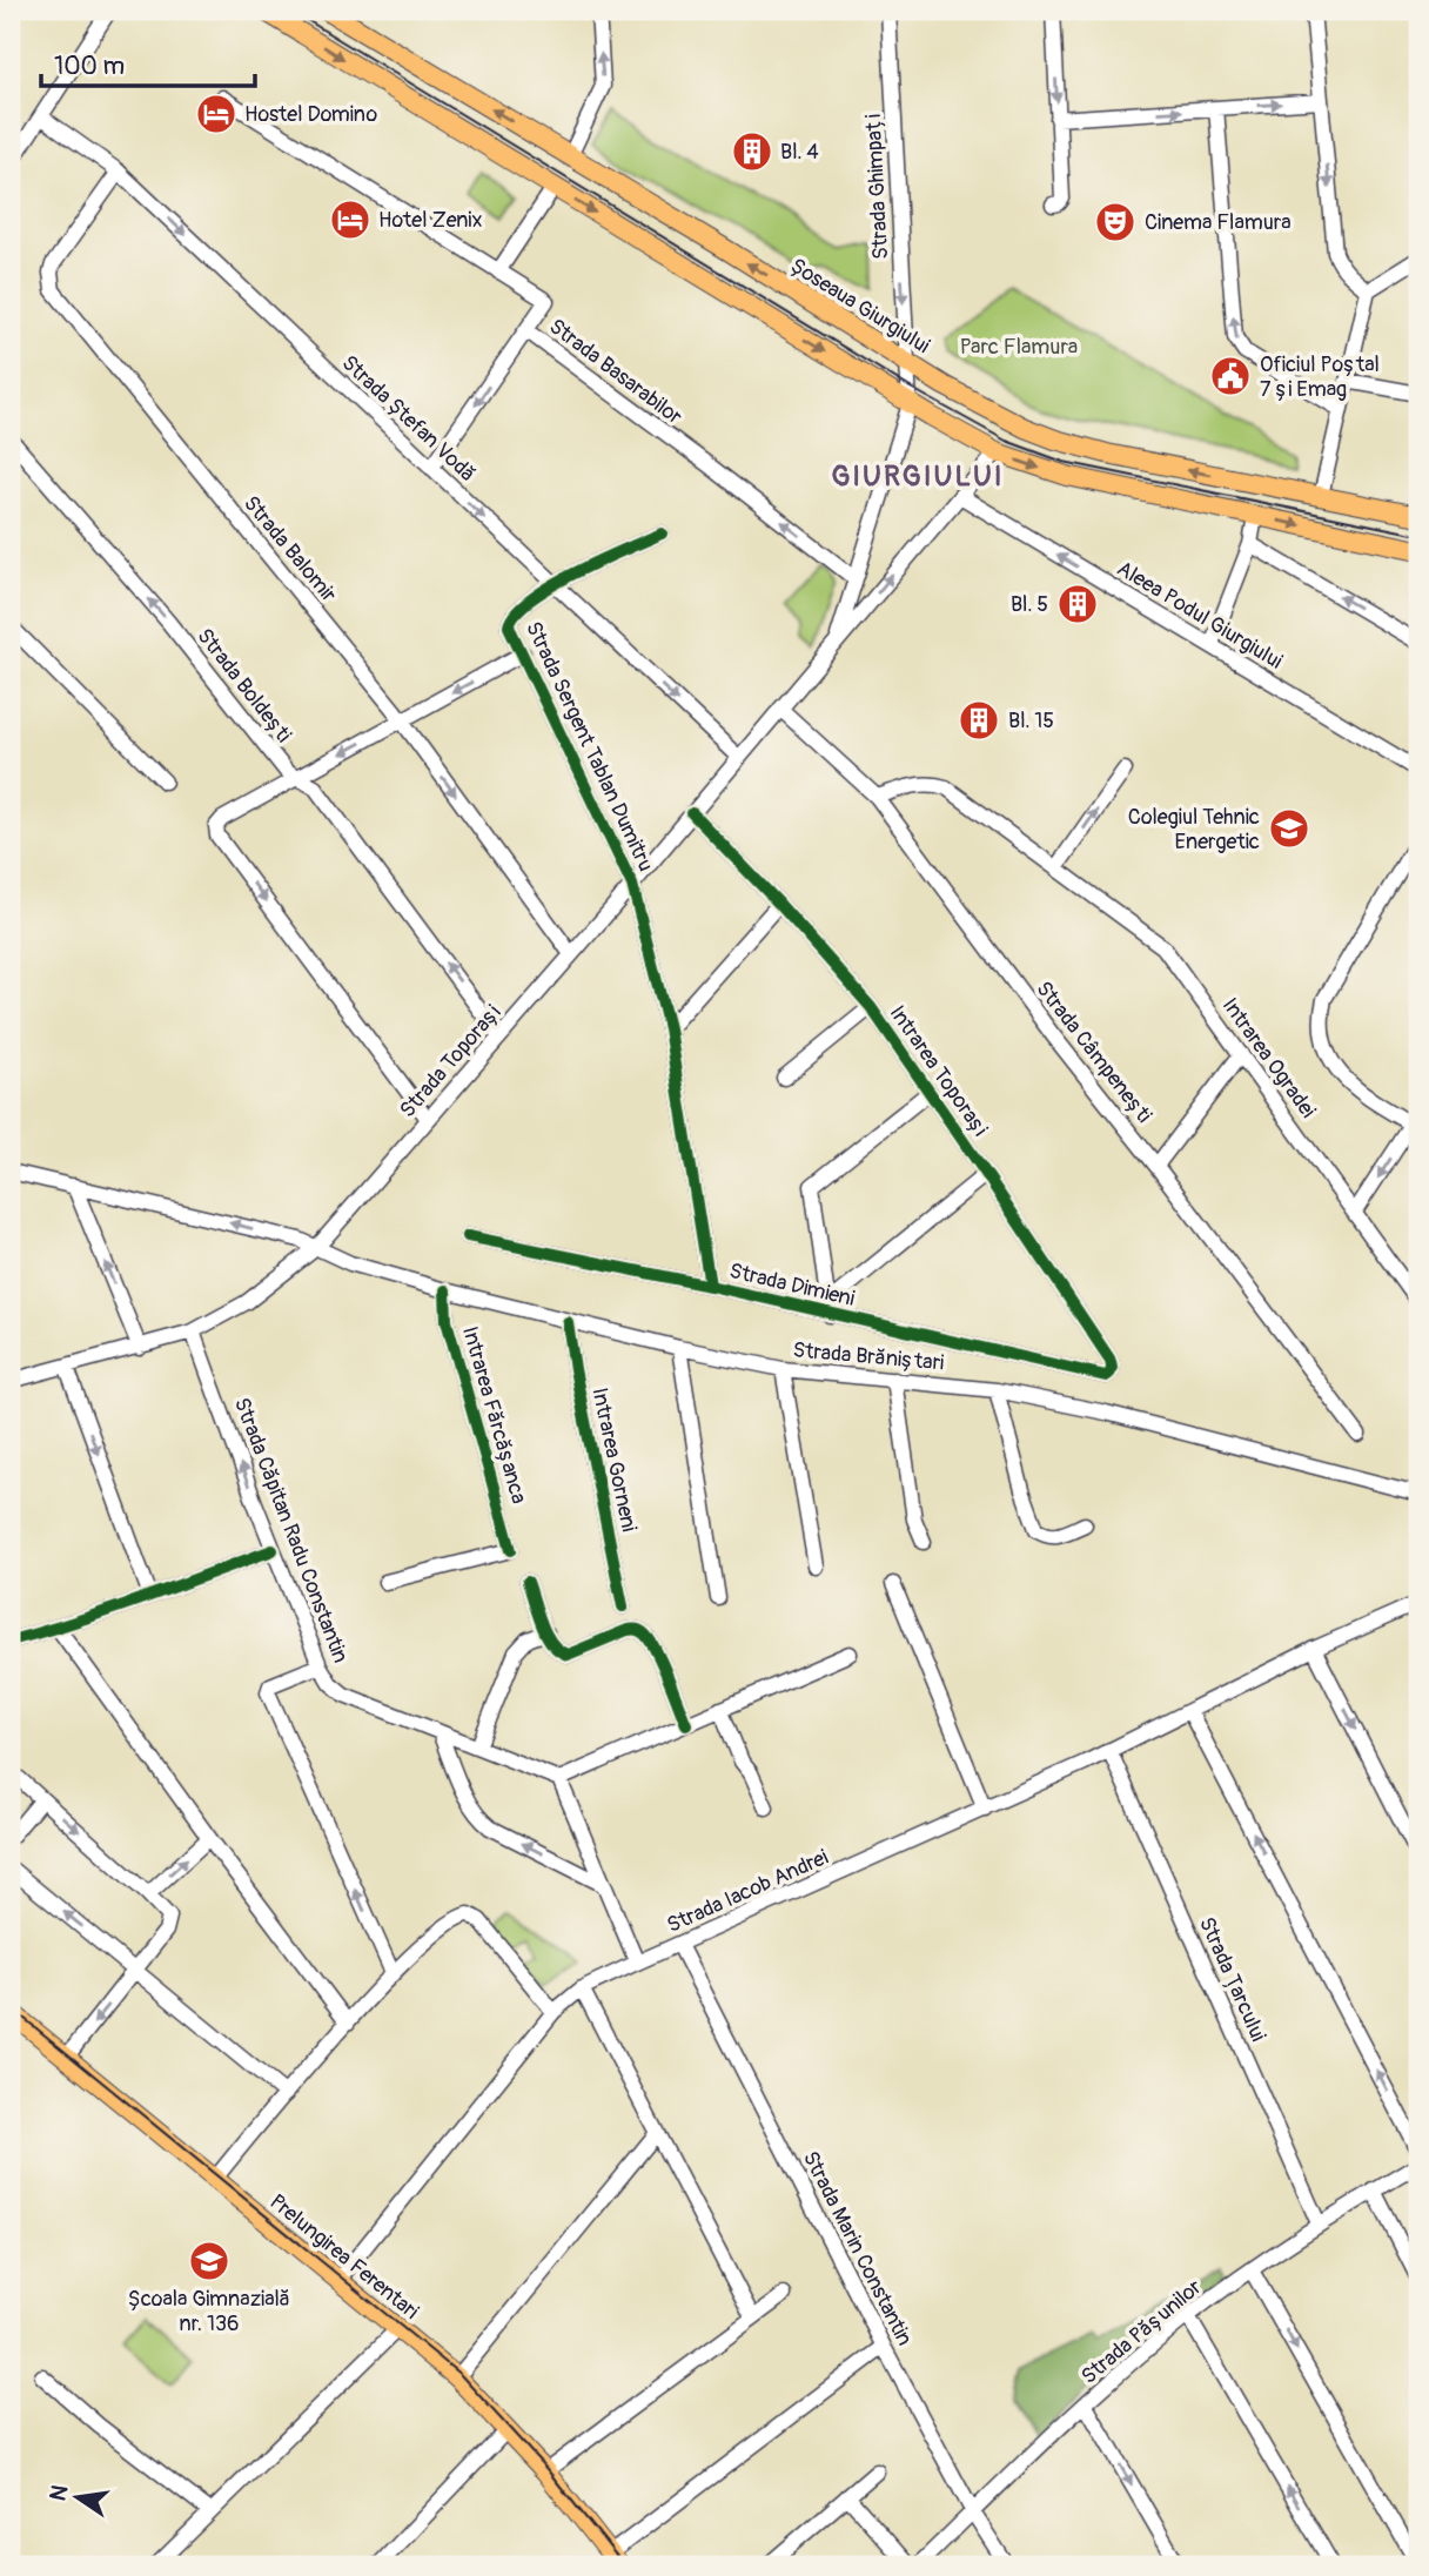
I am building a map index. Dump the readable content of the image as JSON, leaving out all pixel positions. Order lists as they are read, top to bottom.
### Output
{
  "streets": {
    "main road": ["Șoseaua Giurgiului", "Prelungirea Ferentari"],
    "street": [
      "Strada Ghimpați",
      "Strada Basarabilor",
      "Strada Ștefan Vodă",
      "Strada Balomir",
      "Aleea Podul Giurgiului",
      "Strada Boldești",
      "Strada Sergent Tablan Dumitru",
      "Strada Câmpenești",
      "Intrarea Ogradei",
      "Strada Toporași",
      "Intrarea Toporași",
      "Strada Dimieni",
      "Strada Brăniștari",
      "Intrarea Fărcășanca",
      "Intrarea Gorneni",
      "Strada Căpitan Radu Constantin",
      "Strada Iacob Andrei",
      "Strada Țarcului",
      "Strada Marin Constantin",
      "Strada Pășunilor"
    ]
  },
  "crossings": [
    ["Strada Ghimpați", "Șoseaua Giurgiului"],
    ["Strada Ghimpați", "Strada Toporași"],
    ["Strada Basarabilor", "Strada Toporași"],
    ["Strada Ștefan Vodă", "Strada Balomir"],
    ["Strada Ștefan Vodă", "Strada Sergent Tablan Dumitru"],
    ["Strada Ștefan Vodă", "Strada Toporași"],
    ["Strada Balomir", "Strada Toporași"],
    ["Aleea Podul Giurgiului", "Strada Toporași"],
    ["Strada Boldești", "Strada Toporași"],
    ["Strada Sergent Tablan Dumitru", "Strada Toporași"],
    ["Strada Sergent Tablan Dumitru", "Strada Dimieni"],
    ["Strada Câmpenești", "Intrarea Ogradei"],
    ["Strada Câmpenești", "Strada Toporași"],
    ["Strada Toporași", "Intrarea Toporași"],
    ["Strada Toporași", "Strada Brăniștari"],
    ["Strada Toporași", "Strada Căpitan Radu Constantin"],
    ["Intrarea Toporași", "Strada Dimieni"],
    ["Strada Brăniștari", "Intrarea Fărcășanca"],
    ["Strada Brăniștari", "Intrarea Gorneni"],
    ["Strada Iacob Andrei", "Strada Țarcului"],
    ["Strada Iacob Andrei", "Strada Marin Constantin"],
    ["Strada Iacob Andrei", "Prelungirea Ferentari"],
    ["Strada Țarcului", "Strada Pășunilor"],
    ["Strada Marin Constantin", "Strada Pășunilor"]
  ],
  "one_way": [
    "Strada Ghimpați",
    "Strada Basarabilor",
    "Strada Ștefan Vodă",
    "Aleea Podul Giurgiului",
    "Strada Boldești",
    "Strada Căpitan Radu Constantin"
  ],
  "districts": ["GIURGIULUI"],
  "parks": ["Parc Flamura"],
  "places": {
    "hotel": ["Hostel Domino", "Hotel Zenix"],
    "building": ["Bl. 4", "Bl. 5", "Bl. 15"],
    "theatre": ["Cinema Flamura"],
    "public building": ["Oficiul Poștal 7 și Emag"],
    "school or university": ["Colegiul Tehnic Energetic", "Școala Gimnazială nr. 136"]
  },
  "scale_bar": "100 m",
  "north": "left"
}
